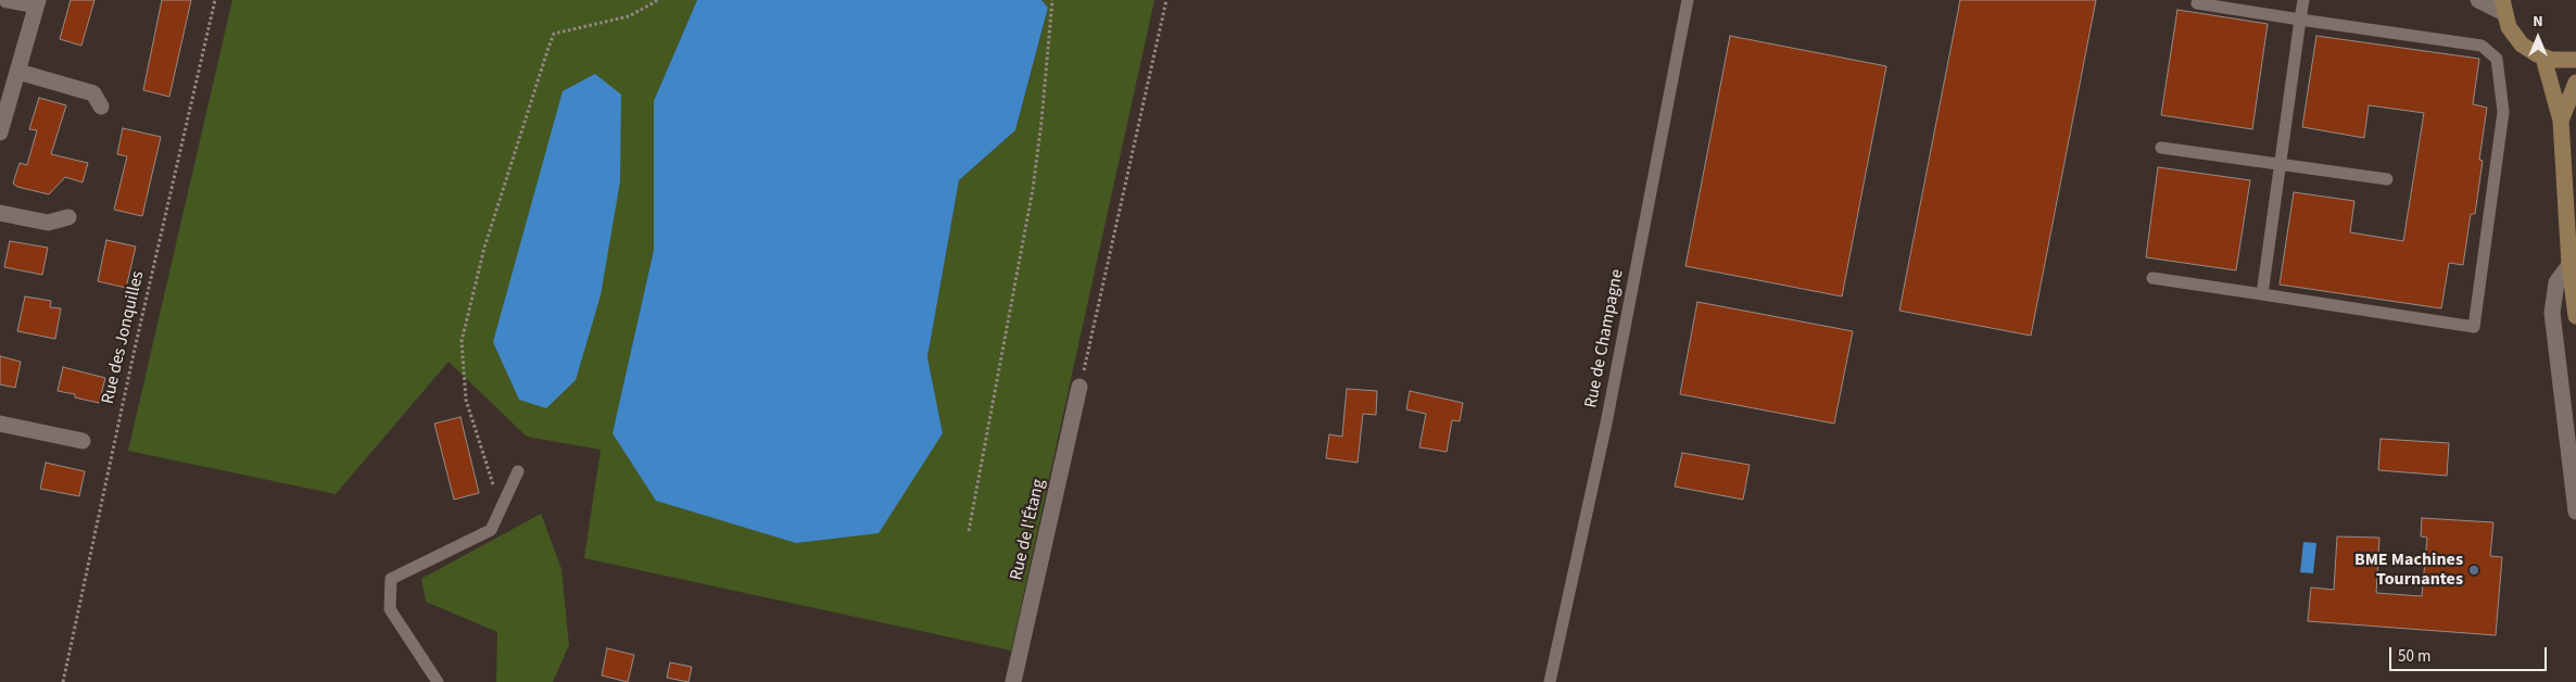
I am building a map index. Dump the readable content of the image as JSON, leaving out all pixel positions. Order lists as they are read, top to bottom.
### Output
{
  "streets": {
    "street": ["Rue de l'Étang"],
    "lane": ["Rue de Champagne"],
    "path": ["Rue des Jonquilles"]
  },
  "places": ["BME Machines Tournantes"],
  "scale_bar": "50 m",
  "north": "top"
}
